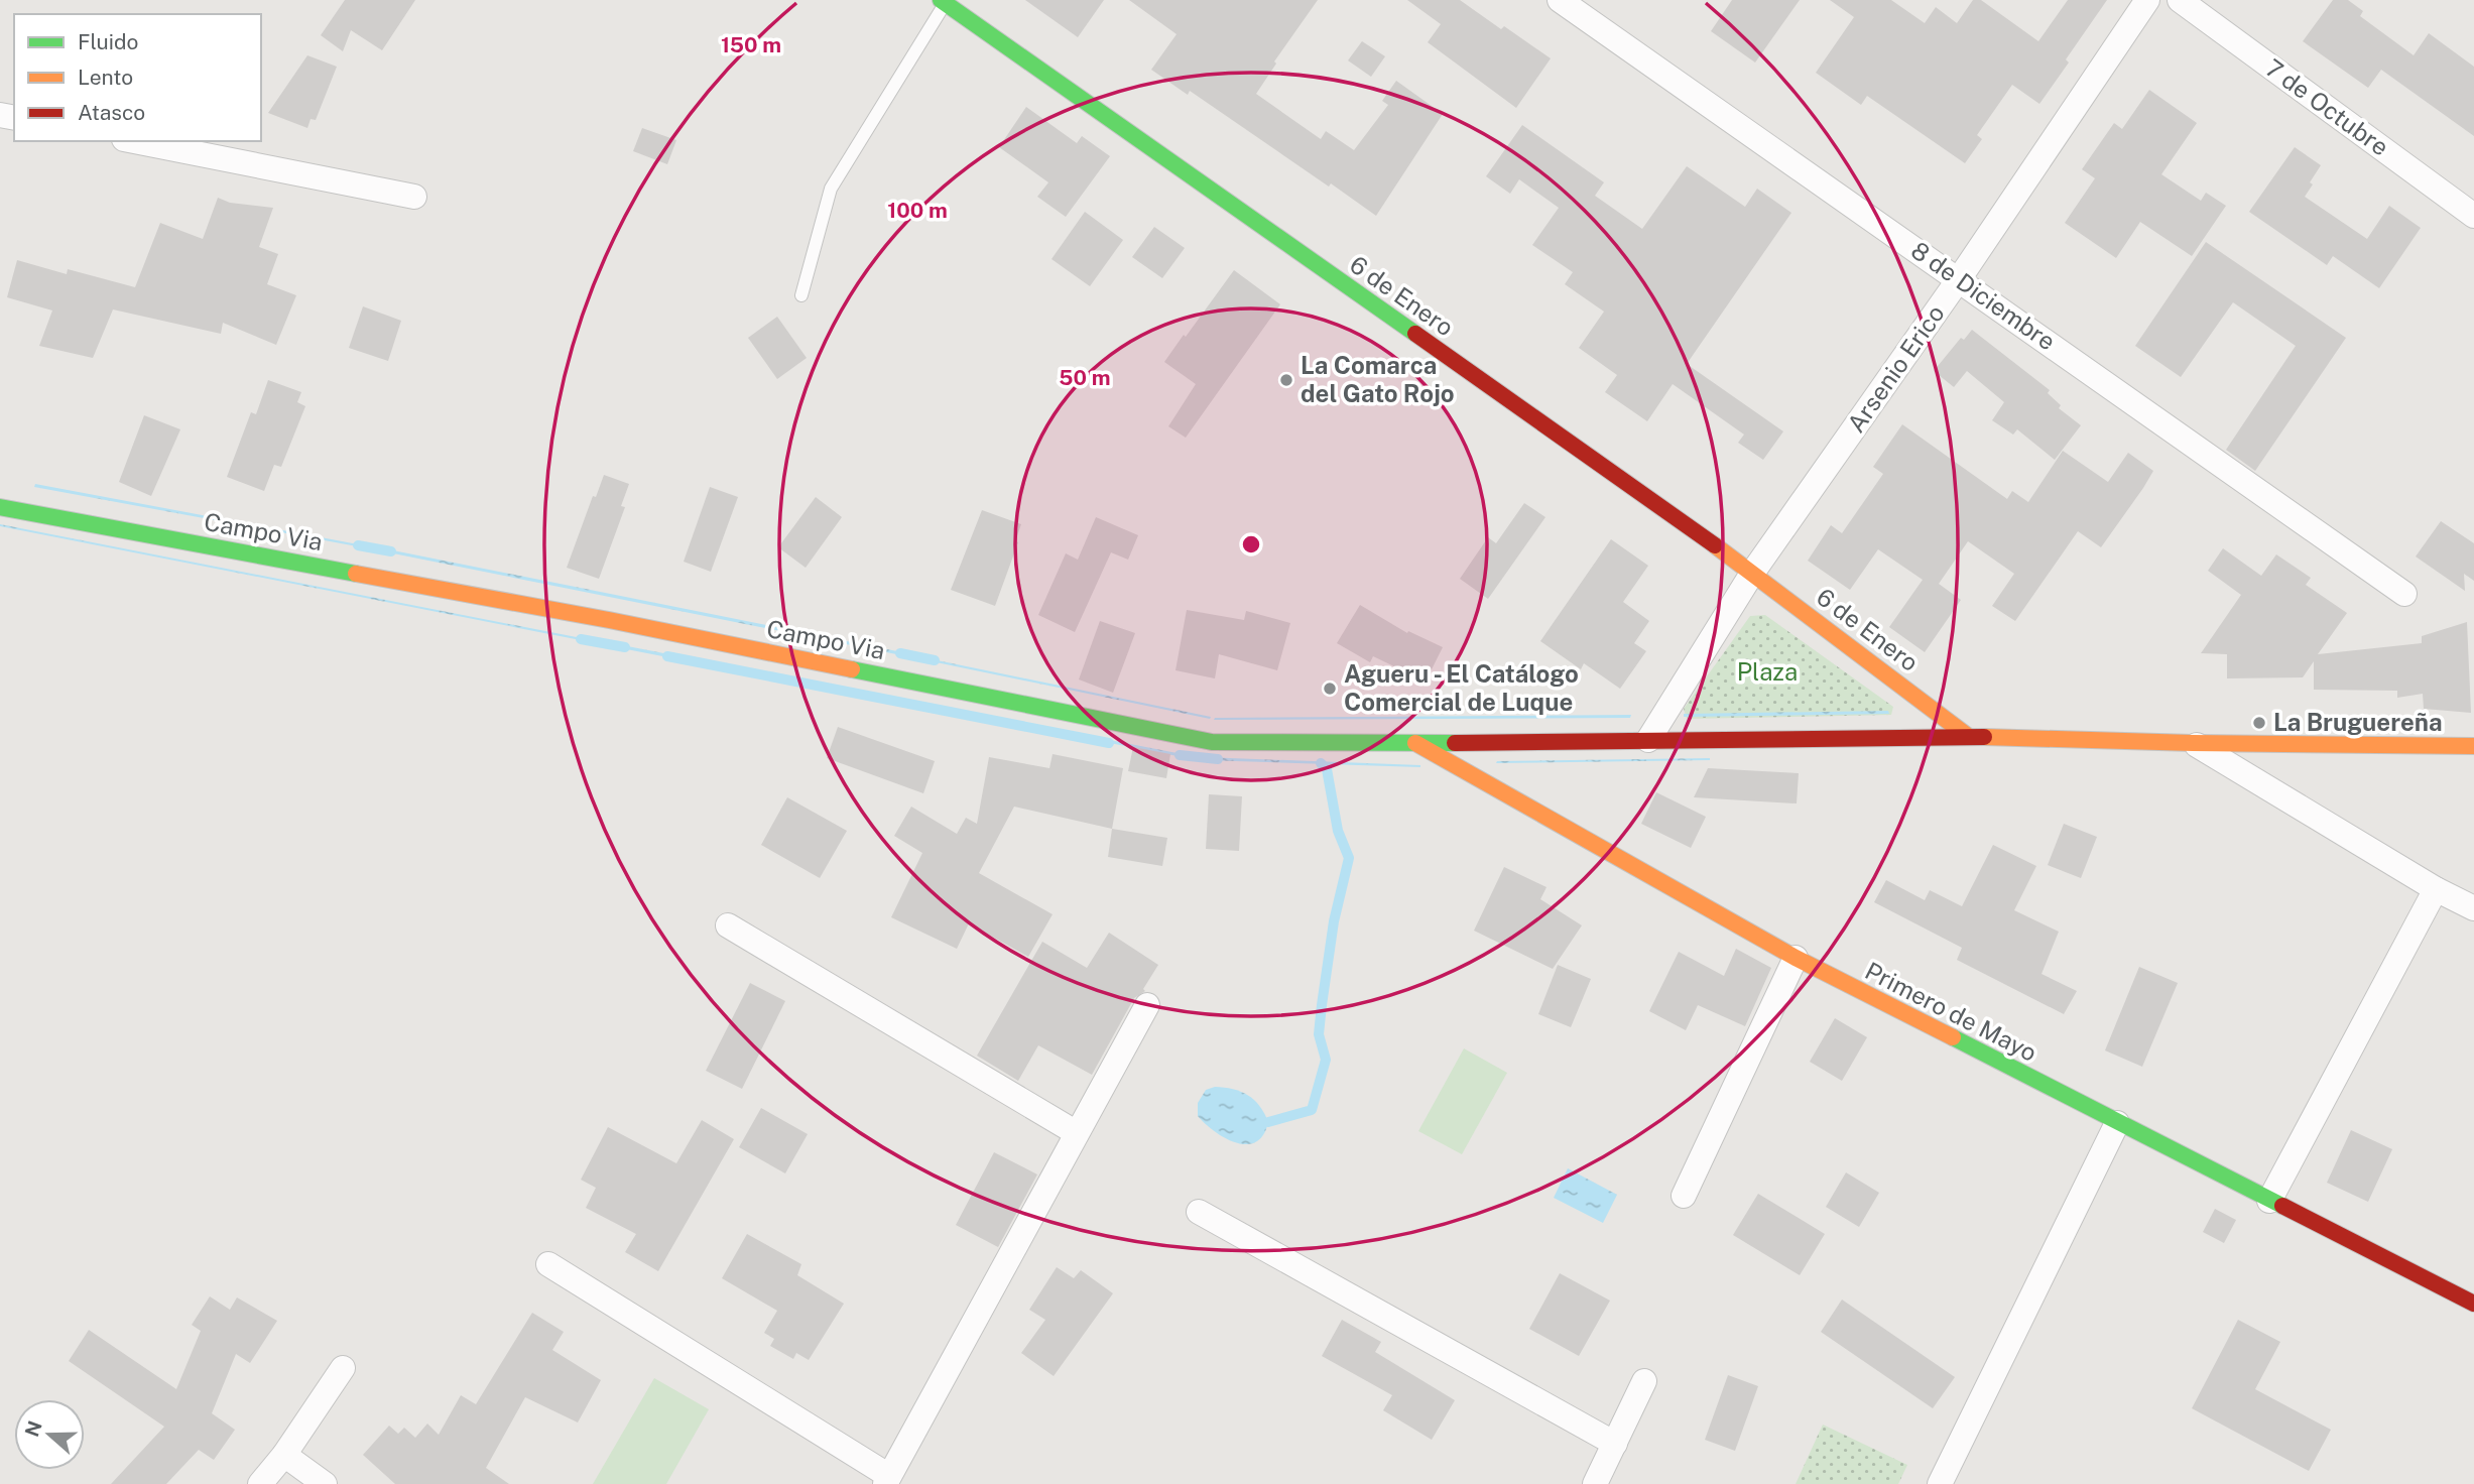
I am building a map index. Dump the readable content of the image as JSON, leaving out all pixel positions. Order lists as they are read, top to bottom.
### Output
{
  "streets": {
    "street": [
      "7 de Octubre",
      "6 de Enero",
      "8 de Diciembre",
      "Arsenio Erico",
      "Campo Via",
      "Primero de Mayo"
    ]
  },
  "crossings": [
    ["6 de Enero", "Arsenio Erico"],
    ["6 de Enero", "Campo Via"],
    ["8 de Diciembre", "Arsenio Erico"],
    ["Arsenio Erico", "Campo Via"],
    ["Campo Via", "Primero de Mayo"]
  ],
  "parks": ["Plaza"],
  "places": ["La Comarca del Gato Rojo", "Agueru - El Catálogo Comercial de Luque", "La Bruguereña"],
  "legend": ["Fluido", "Lento", "Atasco"],
  "north": "left",
  "rings": ["150 m", "100 m", "50 m"]
}
